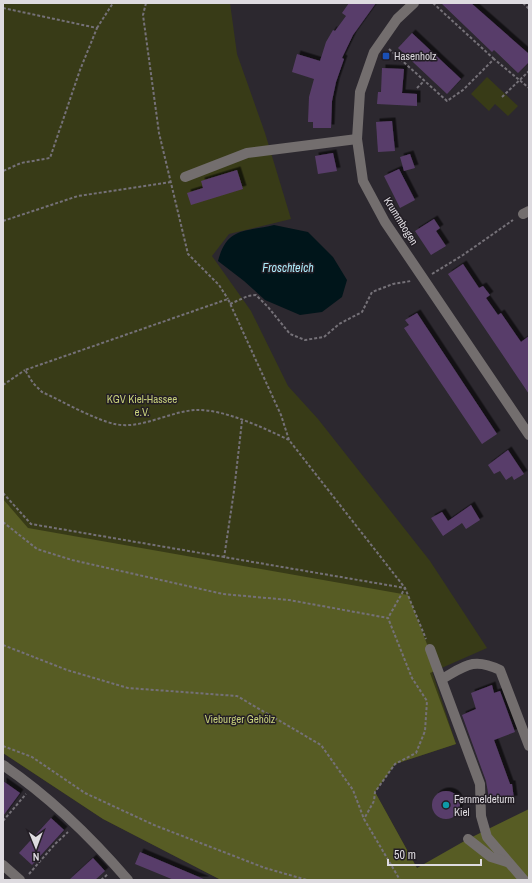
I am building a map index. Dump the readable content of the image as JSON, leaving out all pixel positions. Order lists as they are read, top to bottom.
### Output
{
  "streets": {
    "street": ["Krummbogen"]
  },
  "water": ["Froschteich"],
  "parks": ["KGV Kiel-Hassee e.V.", "Vieburger Gehölz"],
  "places": {
    "transit": ["Hasenholz"],
    "other": ["Fernmeldeturm Kiel"]
  },
  "scale_bar": "50 m",
  "north": "bottom"
}
